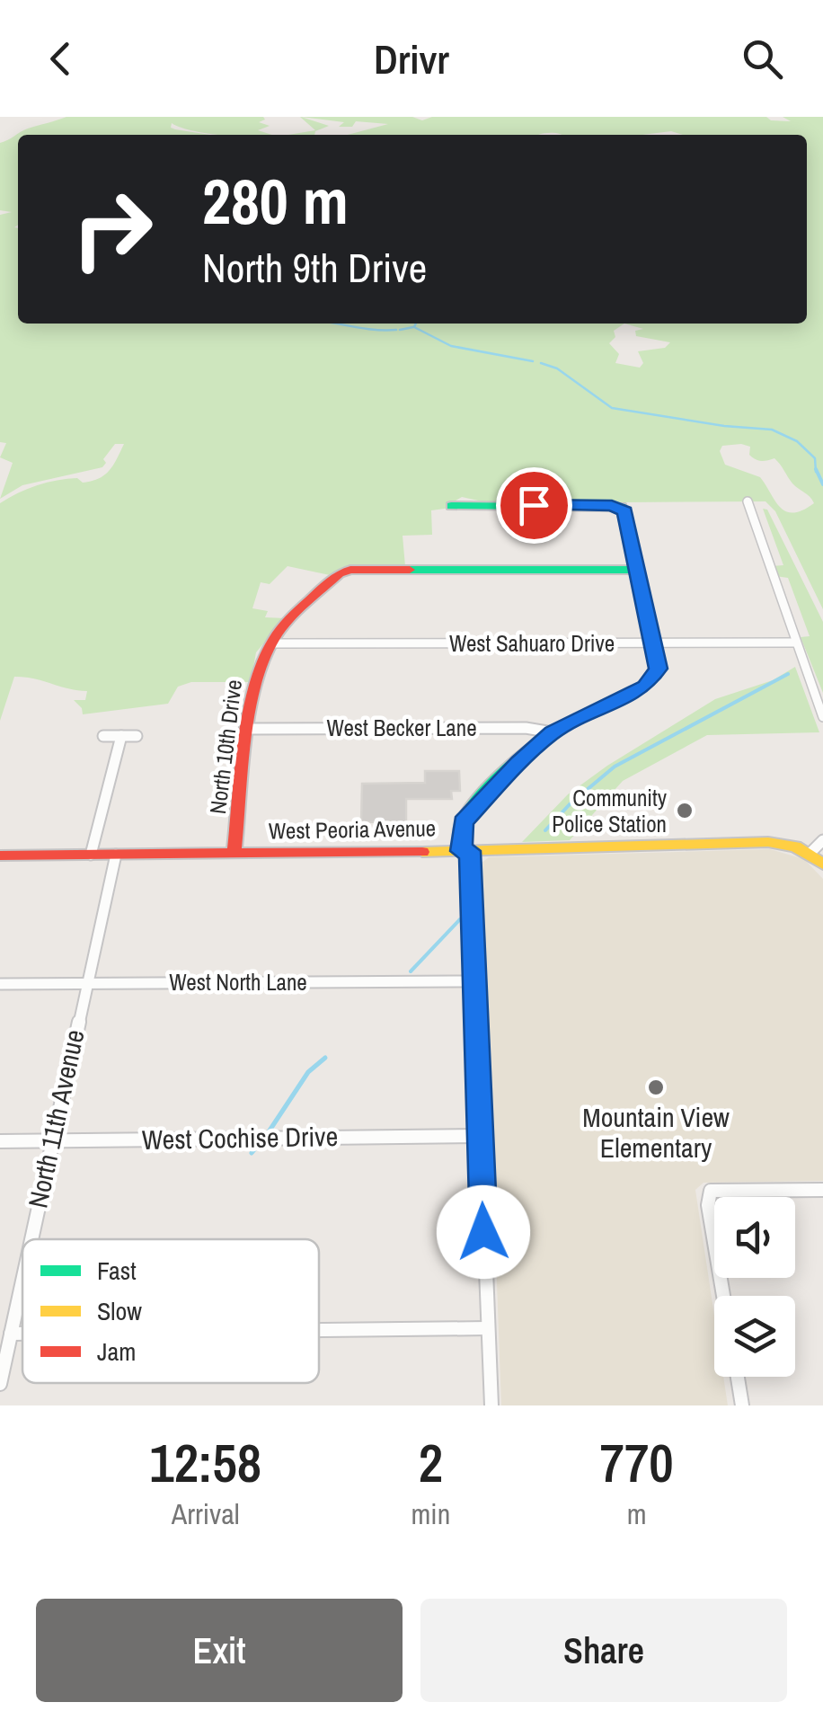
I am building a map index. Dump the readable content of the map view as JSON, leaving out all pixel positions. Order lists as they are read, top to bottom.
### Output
{
  "streets": {
    "street": [
      "West Sahuaro Drive",
      "West Becker Lane",
      "North 10th Drive",
      "West Peoria Avenue",
      "West North Lane",
      "North 11th Avenue",
      "West Cochise Drive"
    ]
  },
  "crossings": [
    ["West Sahuaro Drive", "North 10th Drive"],
    ["West Becker Lane", "North 10th Drive"],
    ["North 10th Drive", "West Peoria Avenue"],
    ["West Peoria Avenue", "North 11th Avenue"],
    ["West North Lane", "North 11th Avenue"],
    ["North 11th Avenue", "West Cochise Drive"]
  ],
  "places": ["Community Police Station", "Mountain View Elementary"],
  "legend": ["Fast", "Slow", "Jam"],
  "page": {
    "header": "Drivr",
    "turn": ["280 m", "North 9th Drive"],
    "eta": [
      "12:58",
      "Arrival",
      "2",
      "min",
      "770",
      "m"
    ],
    "buttons": ["Exit", "Share"]
  }
}
